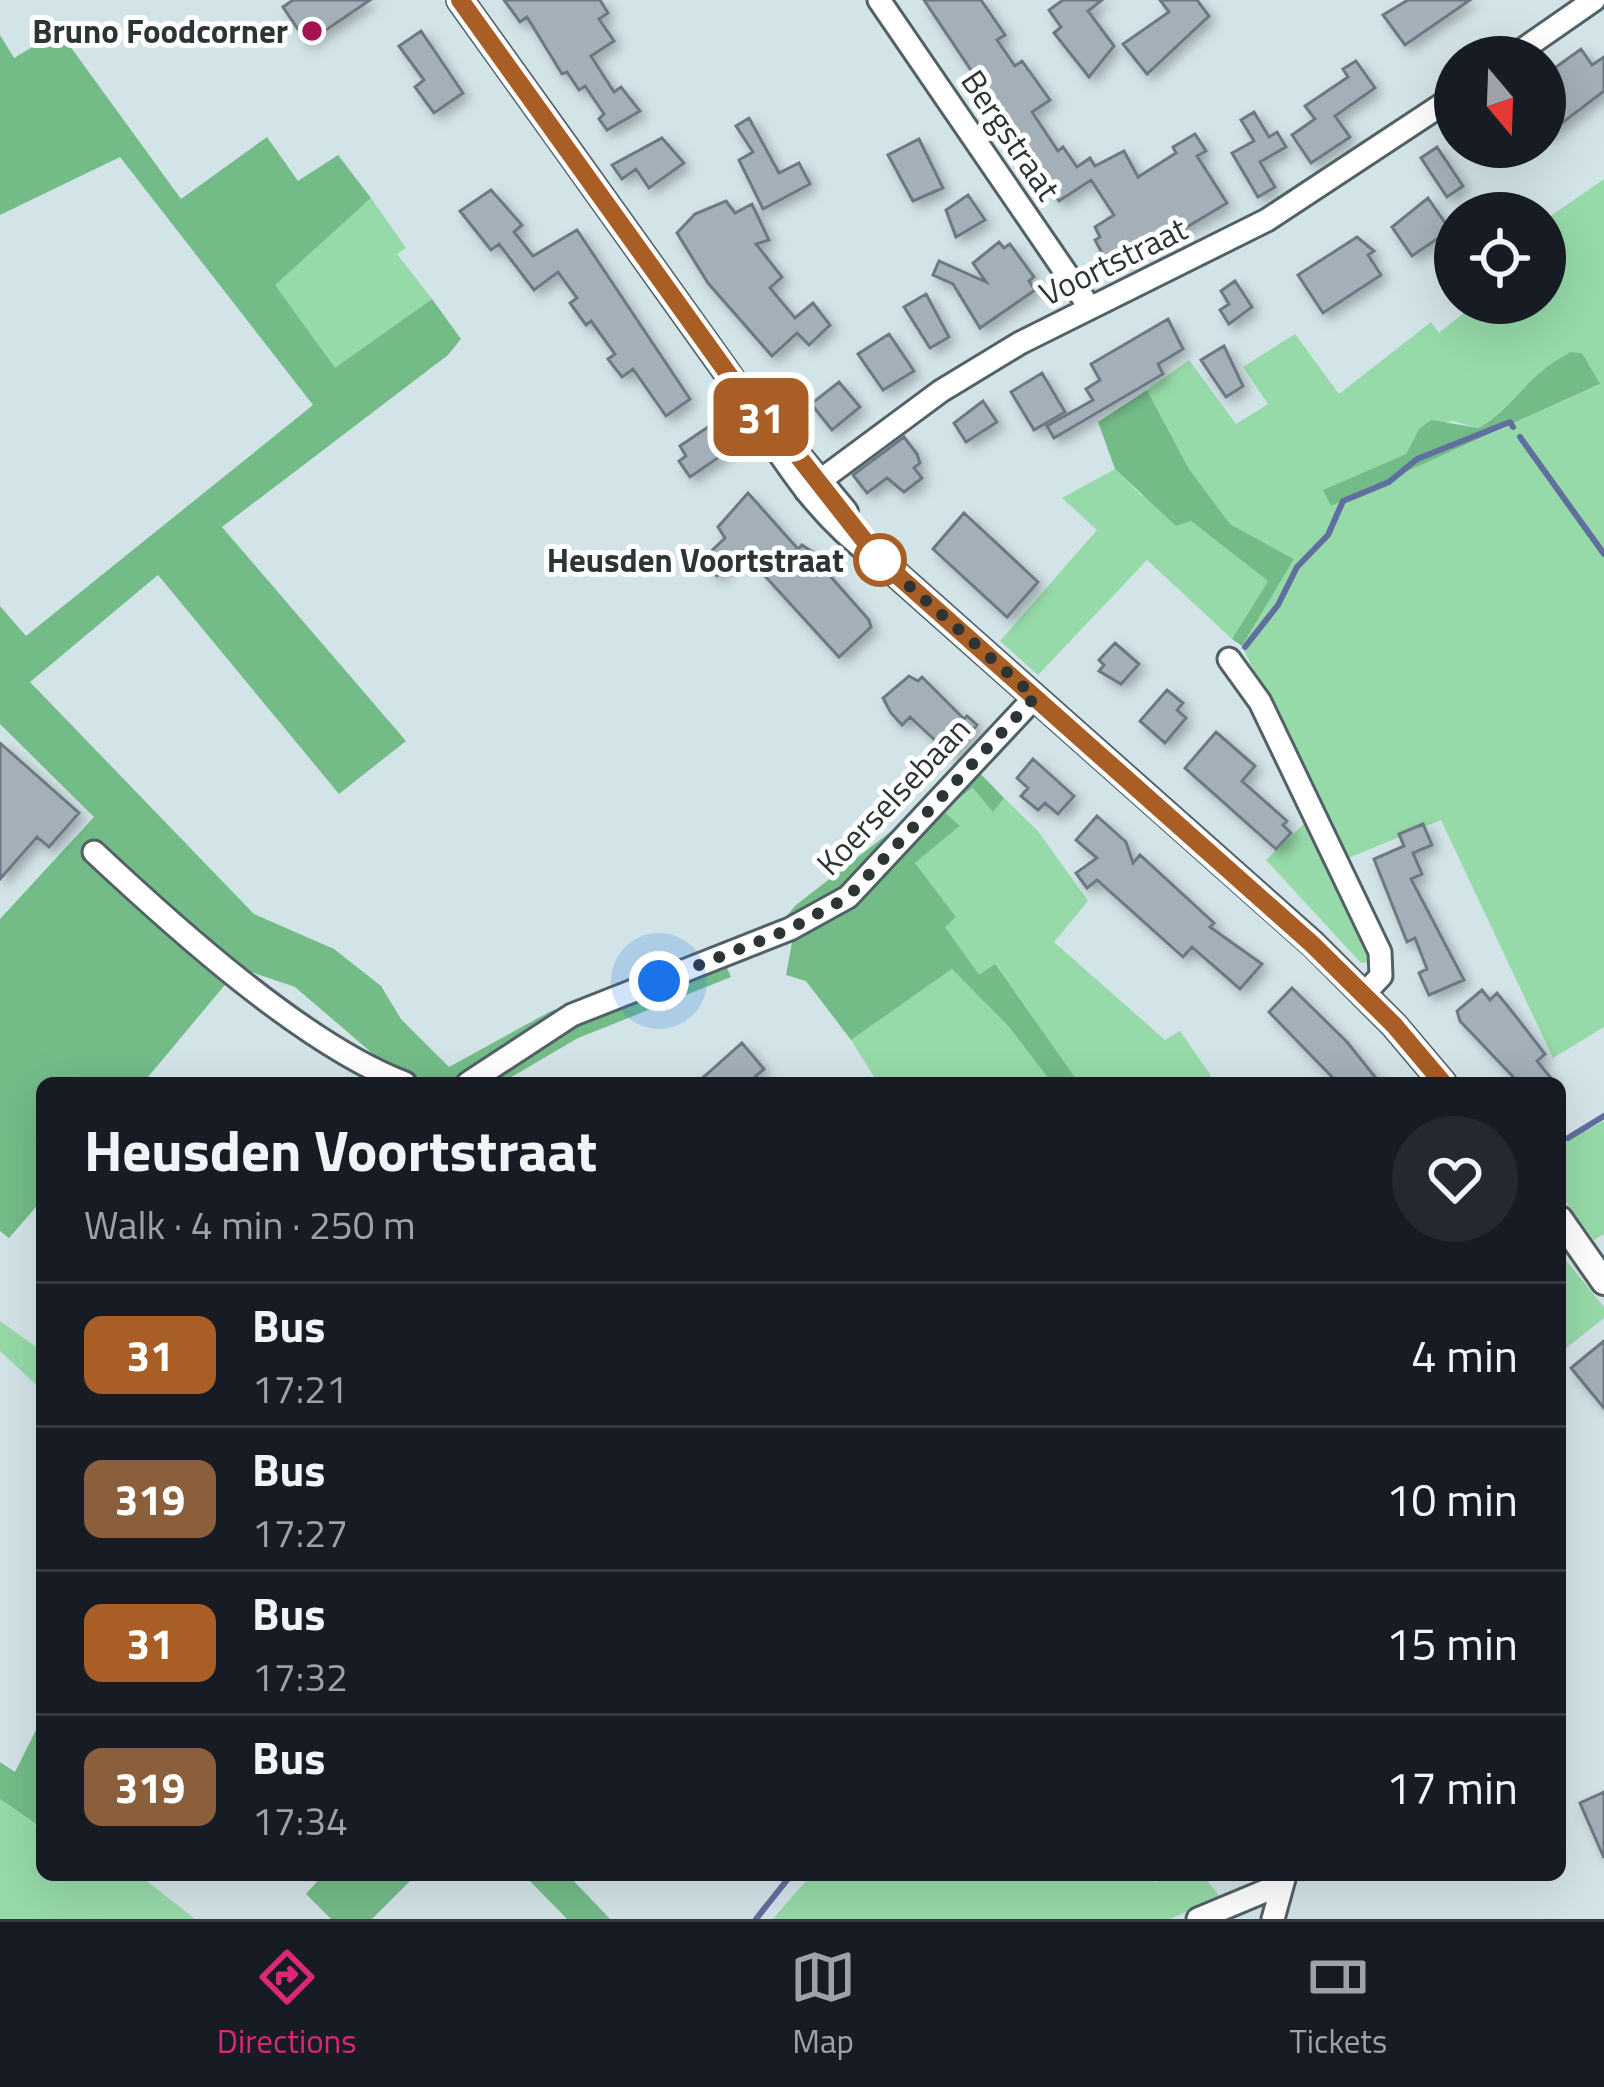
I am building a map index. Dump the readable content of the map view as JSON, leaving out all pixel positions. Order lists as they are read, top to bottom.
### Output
{
  "streets": {
    "street": ["Bergstraat", "Voortstraat", "Koerselsebaan"]
  },
  "crossings": [
    ["Bergstraat", "Voortstraat"]
  ],
  "places": ["Bruno Foodcorner", "Heusden Voortstraat"],
  "lines": ["bus line 31"],
  "north": "bottom",
  "page": {
    "on_map": "31",
    "heading": ["Heusden Voortstraat", "Walk · 4 min · 250 m"],
    "list": [
      {
        "mark": "31",
        "name": "Bus",
        "note": "17:21",
        "value": "4 min"
      },
      {
        "mark": "319",
        "name": "Bus",
        "note": "17:27",
        "value": "10 min"
      },
      {
        "mark": "31",
        "name": "Bus",
        "note": "17:32",
        "value": "15 min"
      },
      {
        "mark": "319",
        "name": "Bus",
        "note": "17:34",
        "value": "17 min"
      }
    ],
    "tabs": ["Directions", "Map", "Tickets"]
  }
}
